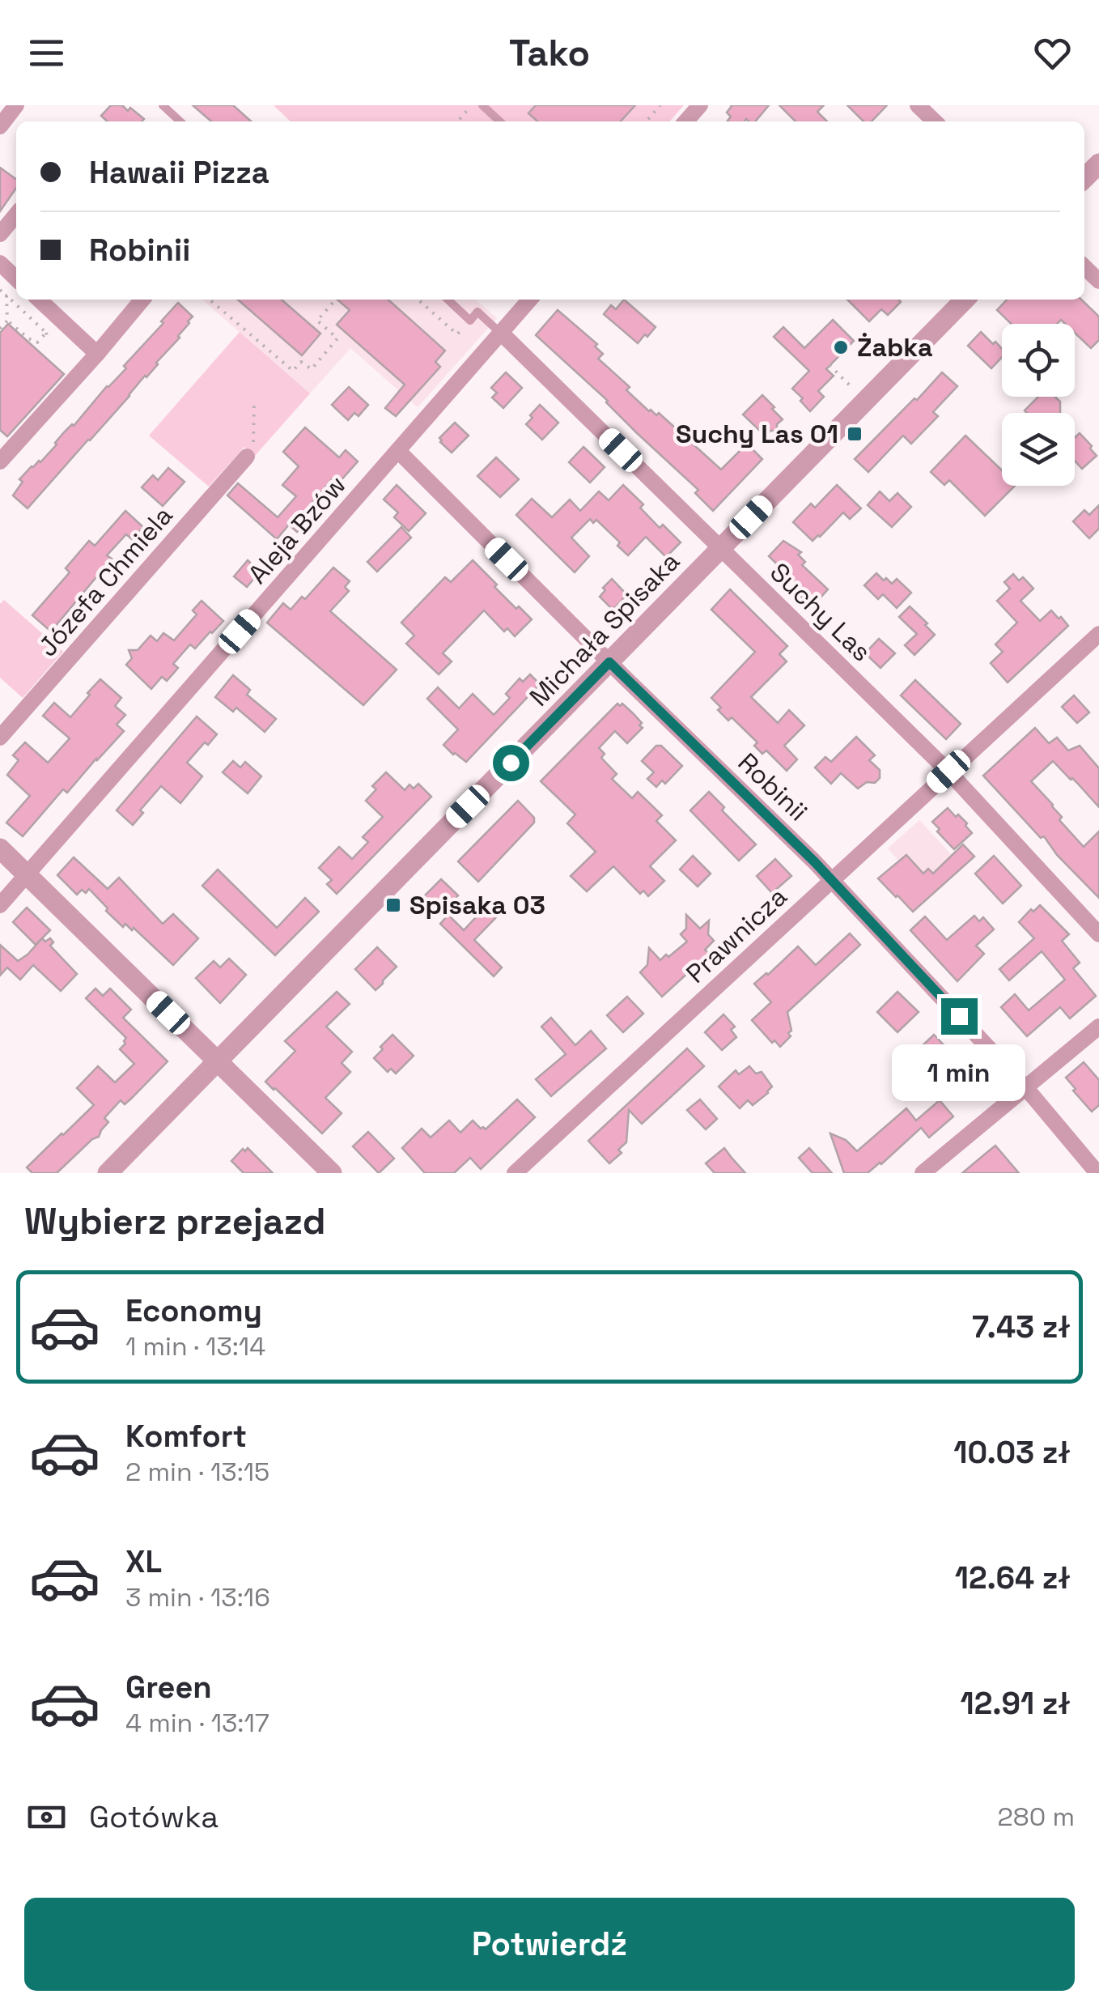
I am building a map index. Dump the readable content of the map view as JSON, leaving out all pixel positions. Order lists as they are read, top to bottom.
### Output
{
  "streets": {
    "street": [
      "Aleja Bzów",
      "Józefa Chmiela",
      "Suchy Las",
      "Michała Spisaka",
      "Robinii",
      "Prawnicza"
    ]
  },
  "crossings": [
    ["Aleja Bzów", "Suchy Las"],
    ["Aleja Bzów", "Robinii"],
    ["Suchy Las", "Michała Spisaka"],
    ["Suchy Las", "Prawnicza"],
    ["Michała Spisaka", "Robinii"],
    ["Robinii", "Prawnicza"]
  ],
  "places": {
    "other": ["Żabka"],
    "transit": ["Suchy Las 01", "Spisaka 03"]
  },
  "page": {
    "header": "Tako",
    "banner": ["Hawaii Pizza", "Robinii"],
    "bubble": "1 min",
    "heading": "Wybierz przejazd",
    "list": [
      {
        "name": "Economy",
        "note": "1 min · 13:14",
        "value": "7.43 zł"
      },
      {
        "name": "Komfort",
        "note": "2 min · 13:15",
        "value": "10.03 zł"
      },
      {
        "name": "XL",
        "note": "3 min · 13:16",
        "value": "12.64 zł"
      },
      {
        "name": "Green",
        "note": "4 min · 13:17",
        "value": "12.91 zł"
      }
    ],
    "pay": ["Gotówka", "280 m"],
    "buttons": "Potwierdź"
  }
}
